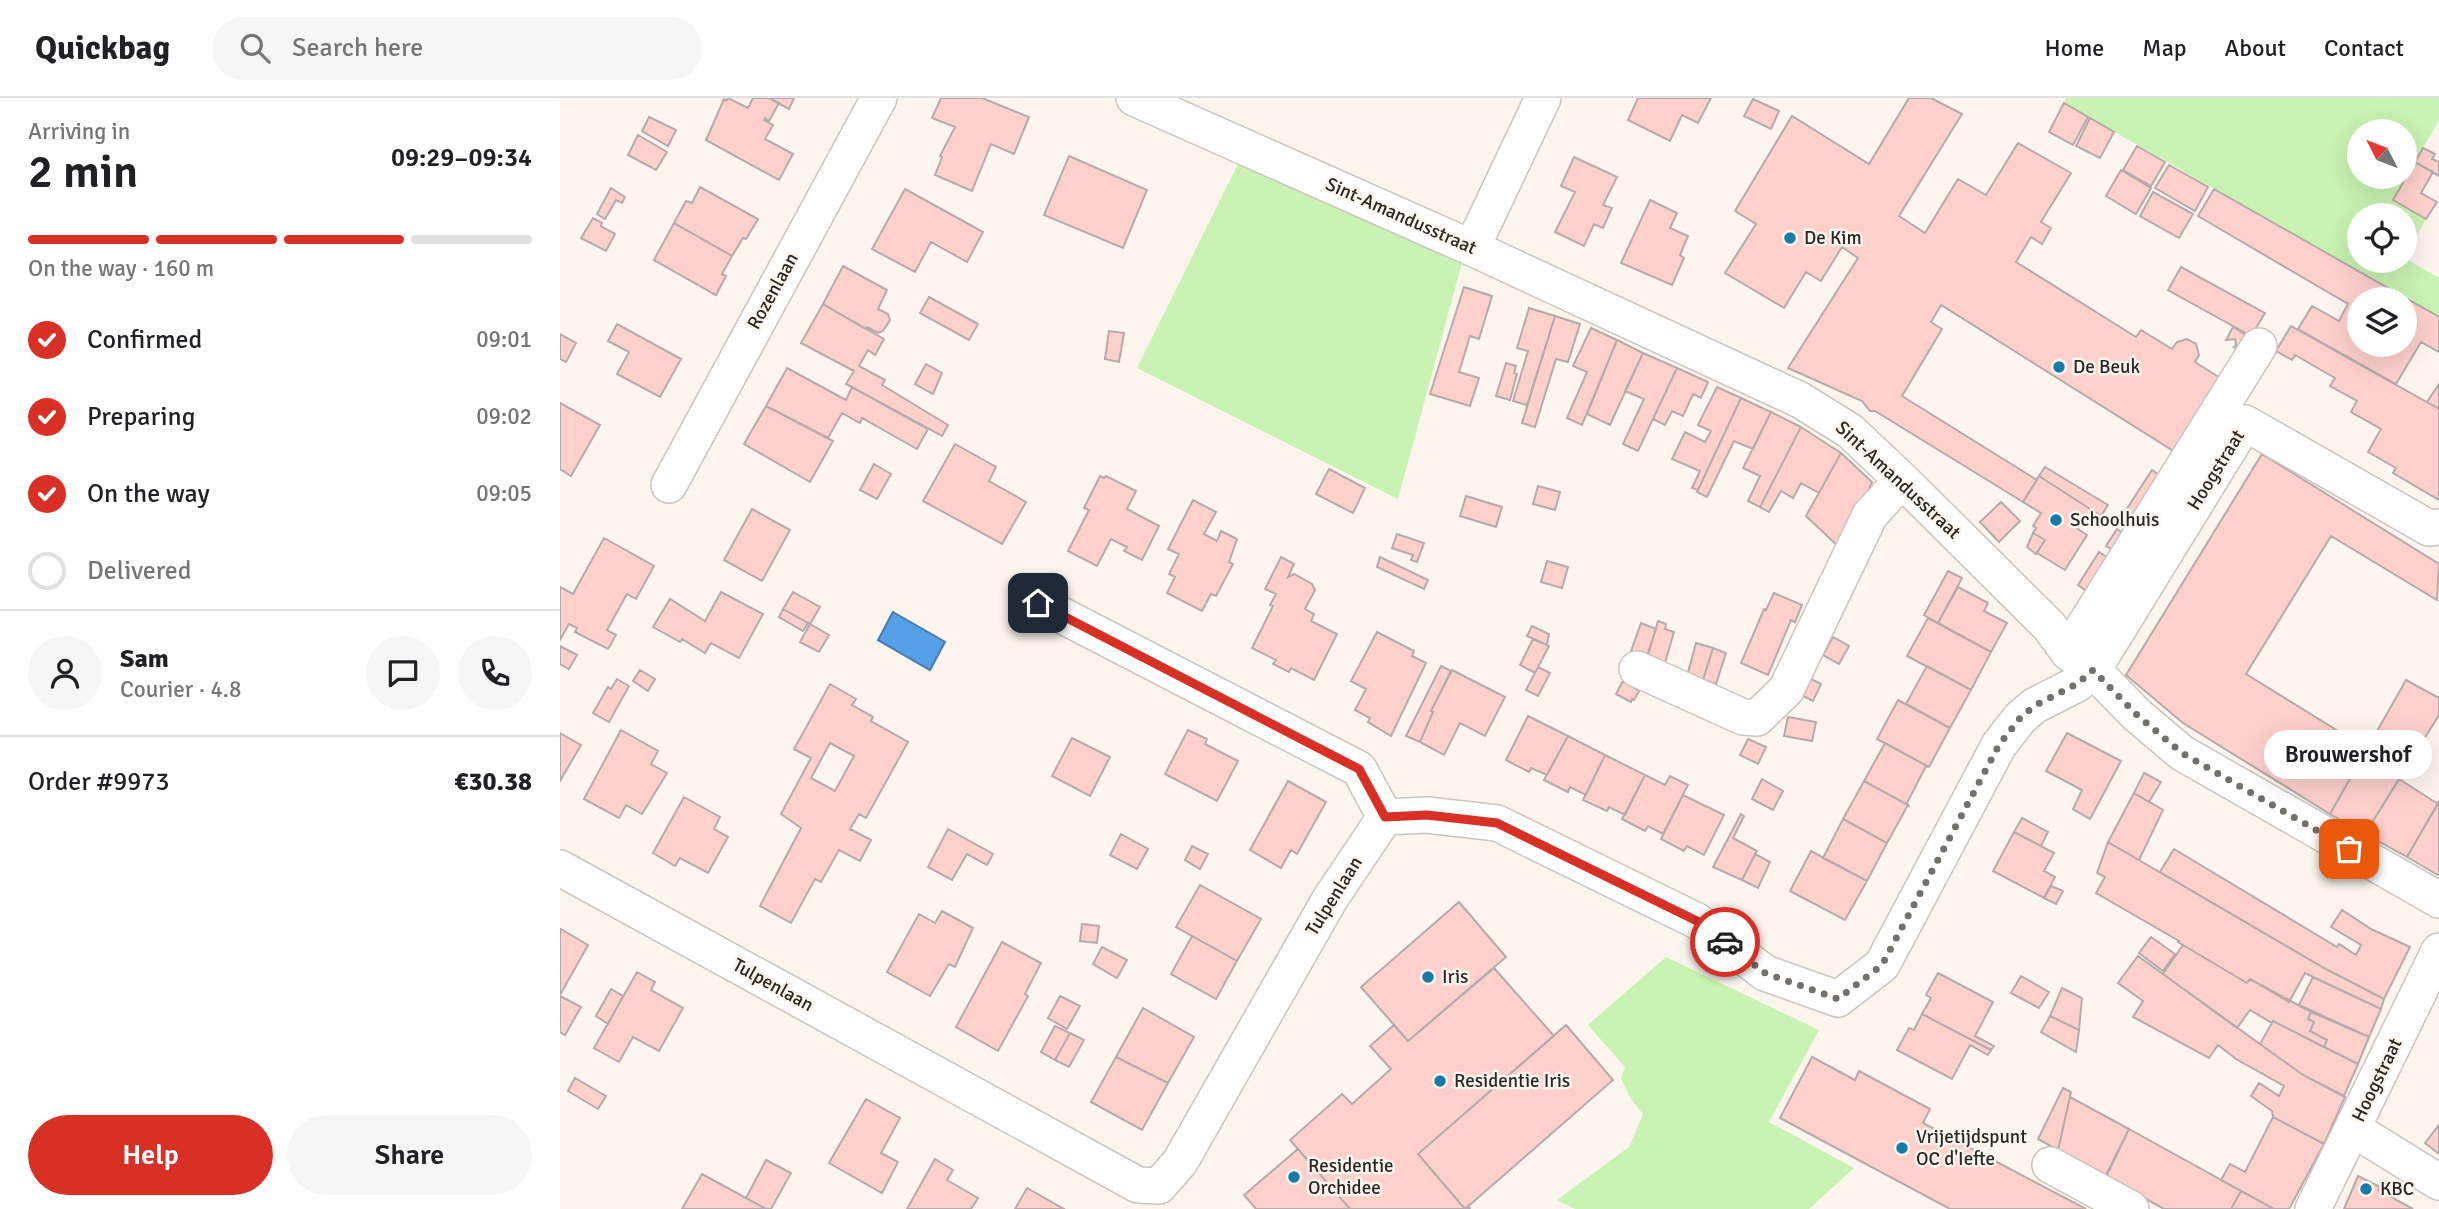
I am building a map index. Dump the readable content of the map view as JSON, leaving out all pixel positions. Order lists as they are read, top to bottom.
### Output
{
  "streets": {
    "street": [
      "Sint-Amandusstraat",
      "Rozenlaan",
      "Hoogstraat",
      "Tulpenlaan"
    ]
  },
  "crossings": [
    ["Sint-Amandusstraat", "Hoogstraat"]
  ],
  "places": [
    "De Kim",
    "De Beuk",
    "Schoolhuis",
    "Brouwershof",
    "Iris",
    "Residentie Iris",
    "Vrijetijdspunt OC d'Iefte",
    "Residentie Orchidee",
    "KBC"
  ],
  "north": "top left",
  "page": {
    "header": "Quickbag",
    "search": "Search here",
    "nav": [
      "Home",
      "Map",
      "About",
      "Contact"
    ],
    "heading": ["2 min", "Arriving in", "09:29–09:34"],
    "panel": [
      "Sam",
      "Courier · 4.8",
      "Order #9973",
      "€30.38"
    ],
    "bar": "On the way · 160 m",
    "list": [
      ["Confirmed", "09:01"],
      ["Preparing", "09:02"],
      ["On the way", "09:05"],
      "Delivered"
    ],
    "bubble": "Brouwershof",
    "buttons": ["Help", "Share"]
  }
}
